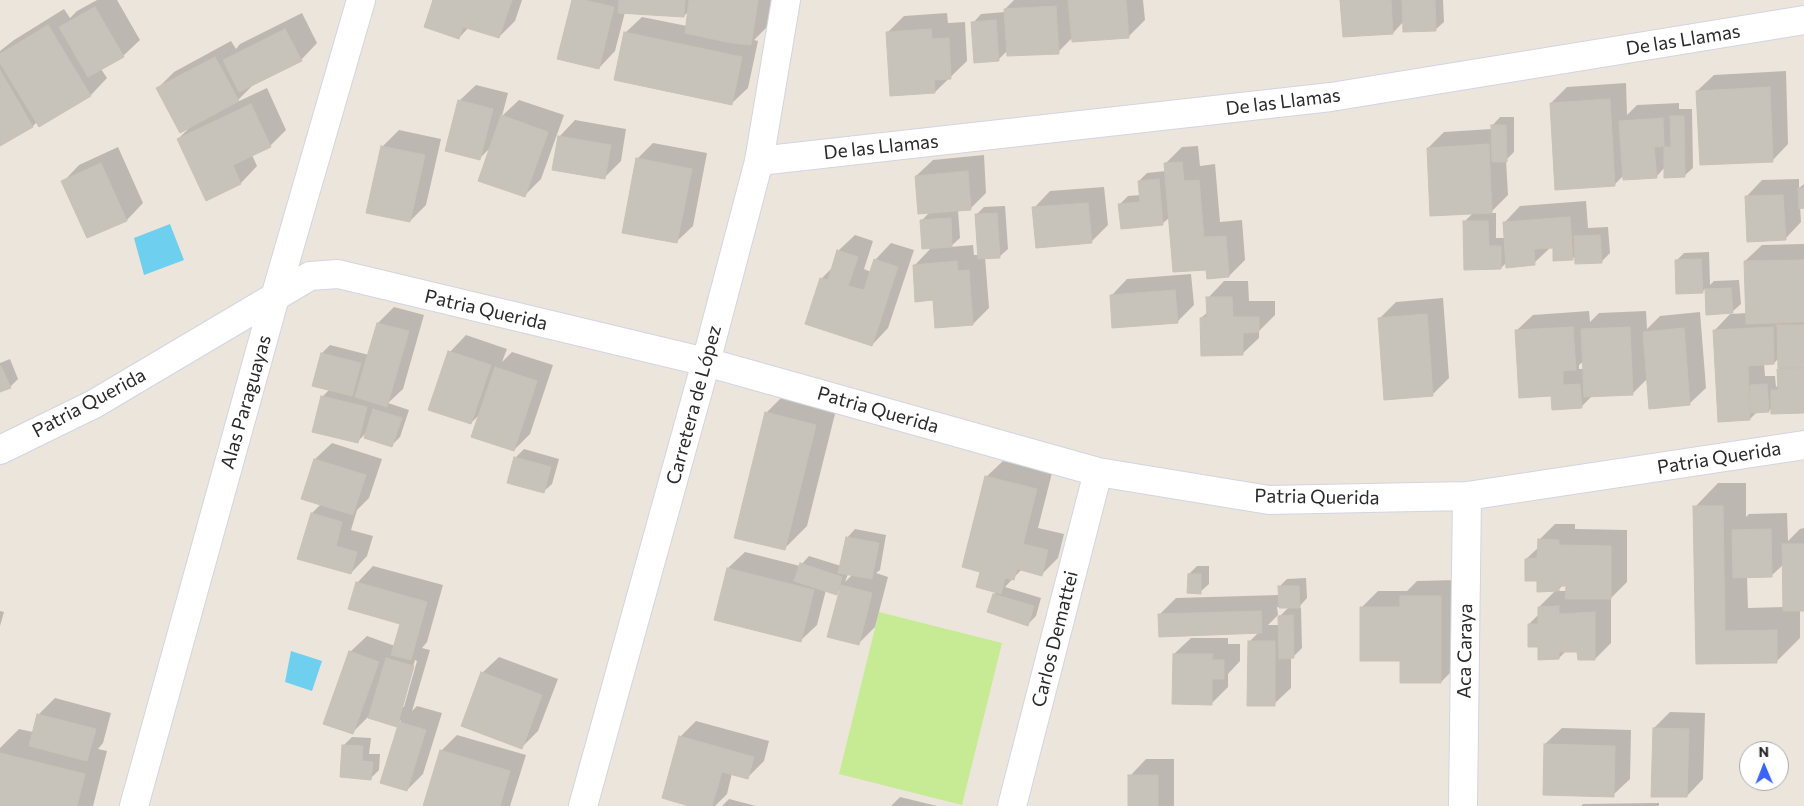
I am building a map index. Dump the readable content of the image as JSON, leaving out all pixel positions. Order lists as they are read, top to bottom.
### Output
{
  "streets": {
    "street": [
      "De las Llamas",
      "Patria Querida",
      "Alas Paraguayas",
      "Carretera de López",
      "Carlos Demattei",
      "Aca Caraya"
    ]
  },
  "crossings": [
    ["De las Llamas", "Carretera de López"],
    ["Patria Querida", "Alas Paraguayas"],
    ["Patria Querida", "Carretera de López"],
    ["Patria Querida", "Carlos Demattei"],
    ["Patria Querida", "Aca Caraya"]
  ],
  "north": "top"
}
